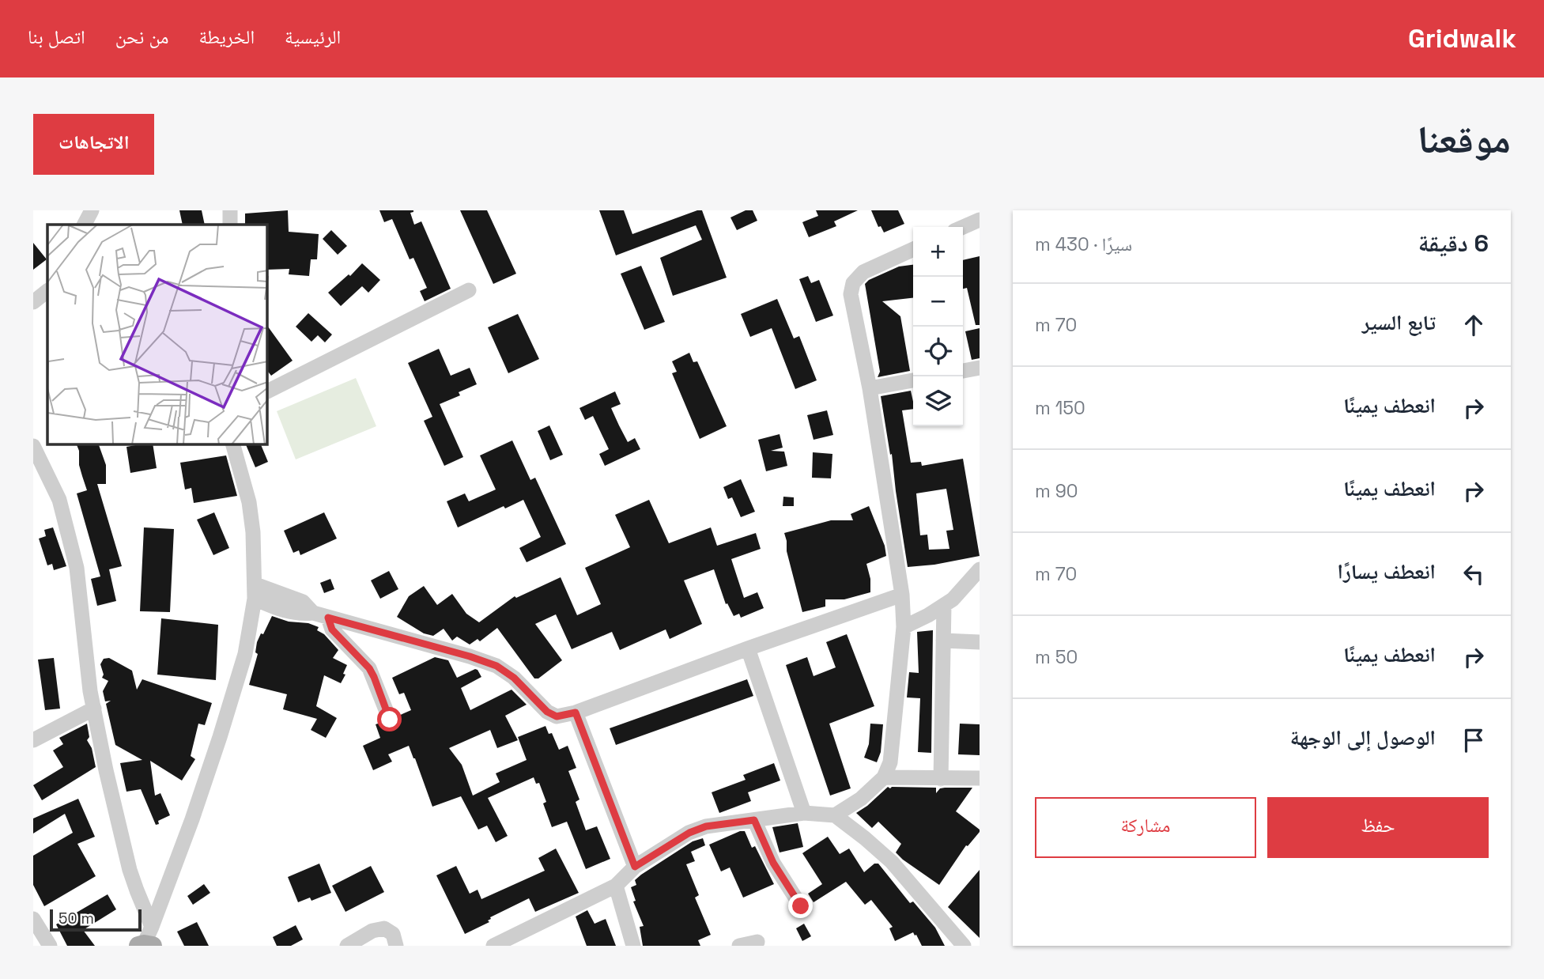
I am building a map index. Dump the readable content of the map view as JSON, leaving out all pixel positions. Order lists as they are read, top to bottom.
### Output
{
  "scale_bar": "50 m",
  "page": {
    "header": "Gridwalk",
    "nav": [
      "الرئيسية",
      "الخريطة",
      "من نحن",
      "اتصل بنا"
    ],
    "title": "موقعنا",
    "buttons": [
      "الاتجاهات",
      ["حفظ", "مشاركة"]
    ],
    "heading": ["6 دقيقة", "سيرًا · 430 m"],
    "map_buttons": ["+", "−"],
    "list": [
      ["تابع السير", "70 m"],
      ["انعطف يمينًا", "150 m"],
      ["انعطف يمينًا", "90 m"],
      ["انعطف يسارًا", "70 m"],
      ["انعطف يمينًا", "50 m"],
      "الوصول إلى الوجهة"
    ],
    "scale": "50 m"
  }
}
